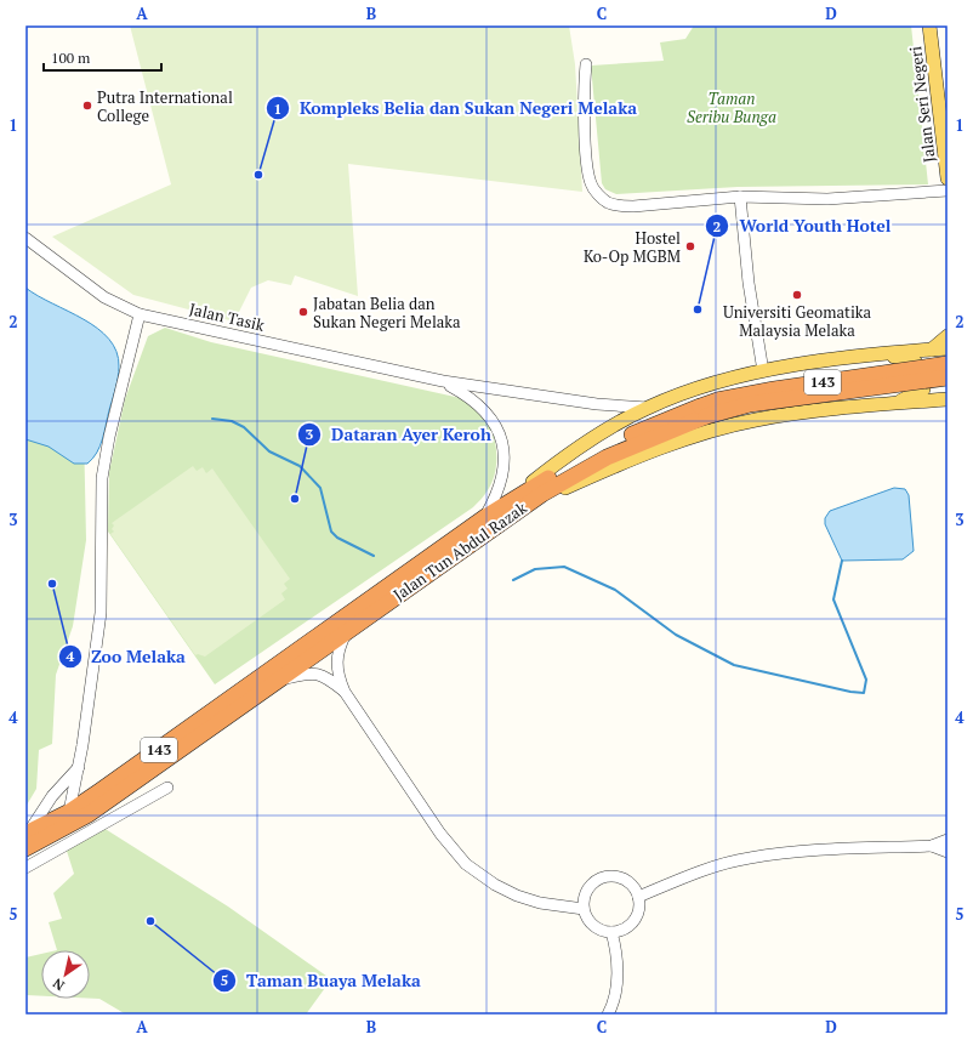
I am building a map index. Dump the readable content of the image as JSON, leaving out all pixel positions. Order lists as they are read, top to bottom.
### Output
{
  "streets": {
    "highway": ["143", "Jalan Tun Abdul Razak"],
    "main road": ["Jalan Seri Negeri"],
    "street": ["Jalan Tasik"]
  },
  "crossings": [
    ["Jalan Tasik", "Jalan Tun Abdul Razak"]
  ],
  "parks": ["Taman Seribu Bunga"],
  "places": [
    "Putra International College",
    "Kompleks Belia dan Sukan Negeri Melaka",
    "Hostel Ko-Op MGBM",
    "Universiti Geomatika Malaysia Melaka",
    "World Youth Hotel",
    "Jabatan Belia dan Sukan Negeri Melaka",
    "Dataran Ayer Keroh",
    "Zoo Melaka",
    "Taman Buaya Melaka"
  ],
  "scale_bar": "100 m",
  "north": "bottom left",
  "grid": {
    "columns": [
      "A",
      "B",
      "C",
      "D"
    ],
    "rows": [
      "1",
      "2",
      "3",
      "4",
      "5"
    ]
  }
}
